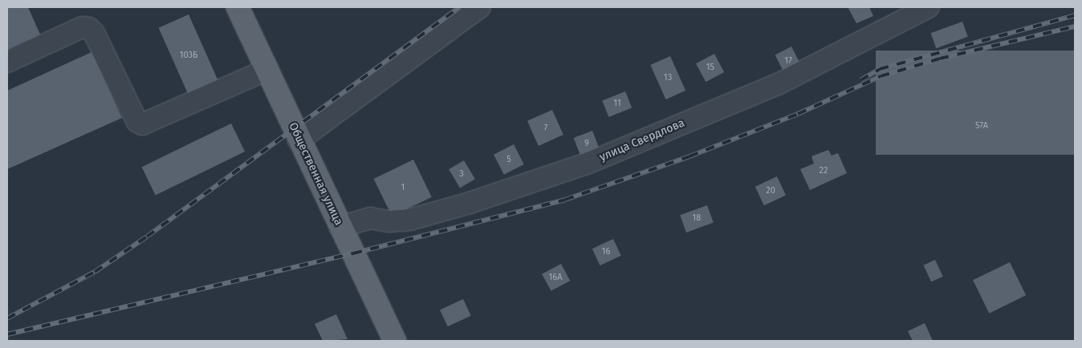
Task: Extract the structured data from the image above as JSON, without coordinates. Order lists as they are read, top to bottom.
{
  "streets": {
    "main road": ["Общественная улица"],
    "street": ["улица Свердлова"]
  },
  "crossings": [
    ["улица Свердлова", "Общественная улица"]
  ],
  "house_numbers": [
    "103Б",
    "17",
    "15",
    "13",
    "11",
    "57А",
    "7",
    "9",
    "5",
    "22",
    "3",
    "1",
    "20",
    "18",
    "16",
    "16А"
  ]
}
